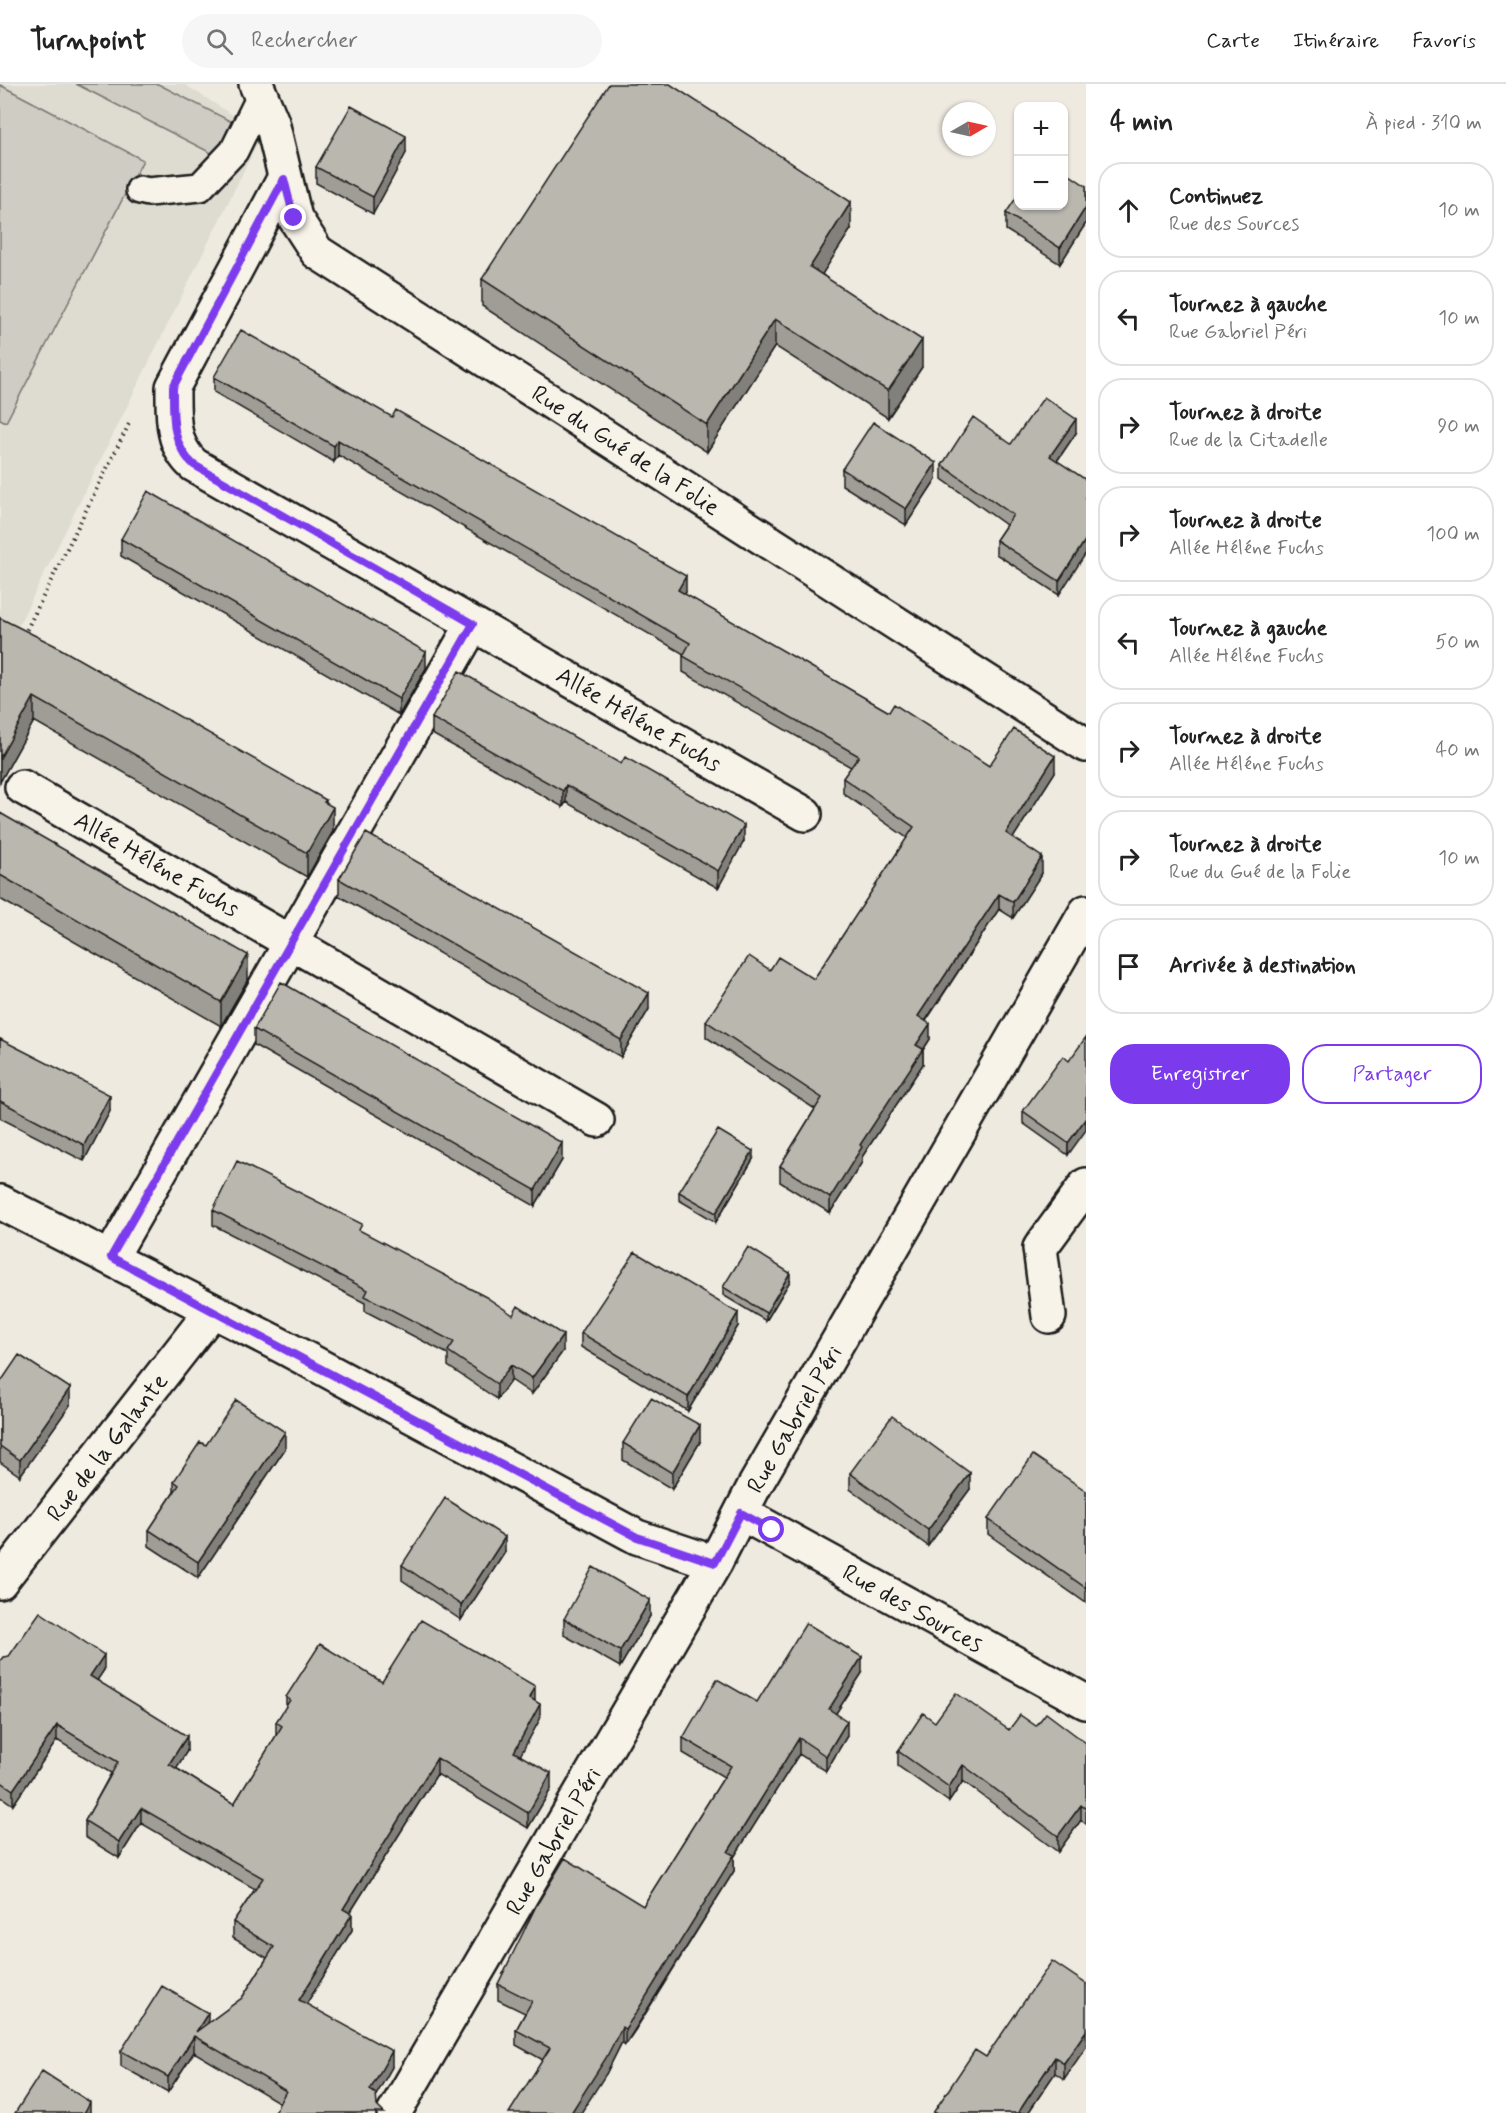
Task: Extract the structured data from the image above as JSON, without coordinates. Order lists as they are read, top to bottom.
{
  "streets": {
    "street": [
      "Rue du Gué de la Folie",
      "Allée Héléne Fuchs",
      "Rue Gabriel Péri",
      "Rue de la Galante",
      "Rue des Sources"
    ]
  },
  "crossings": [
    ["Rue du Gué de la Folie", "Allée Héléne Fuchs"],
    ["Rue Gabriel Péri", "Rue des Sources"]
  ],
  "north": "right",
  "page": {
    "header": "Turnpoint",
    "search": "Rechercher",
    "nav": ["Carte", "Itinéraire", "Favoris"],
    "heading": ["4 min", "À pied · 310 m"],
    "map_buttons": ["+", "−"],
    "list": [
      ["Continuez", "Rue des Sources", "10 m"],
      ["Tournez à gauche", "Rue Gabriel Péri", "10 m"],
      ["Tournez à droite", "Rue de la Citadelle", "90 m"],
      ["Tournez à droite", "Allée Héléne Fuchs", "100 m"],
      ["Tournez à gauche", "Allée Héléne Fuchs", "50 m"],
      ["Tournez à droite", "Allée Héléne Fuchs", "40 m"],
      ["Tournez à droite", "Rue du Gué de la Folie", "10 m"],
      "Arrivée à destination"
    ],
    "buttons": ["Enregistrer", "Partager"]
  }
}
